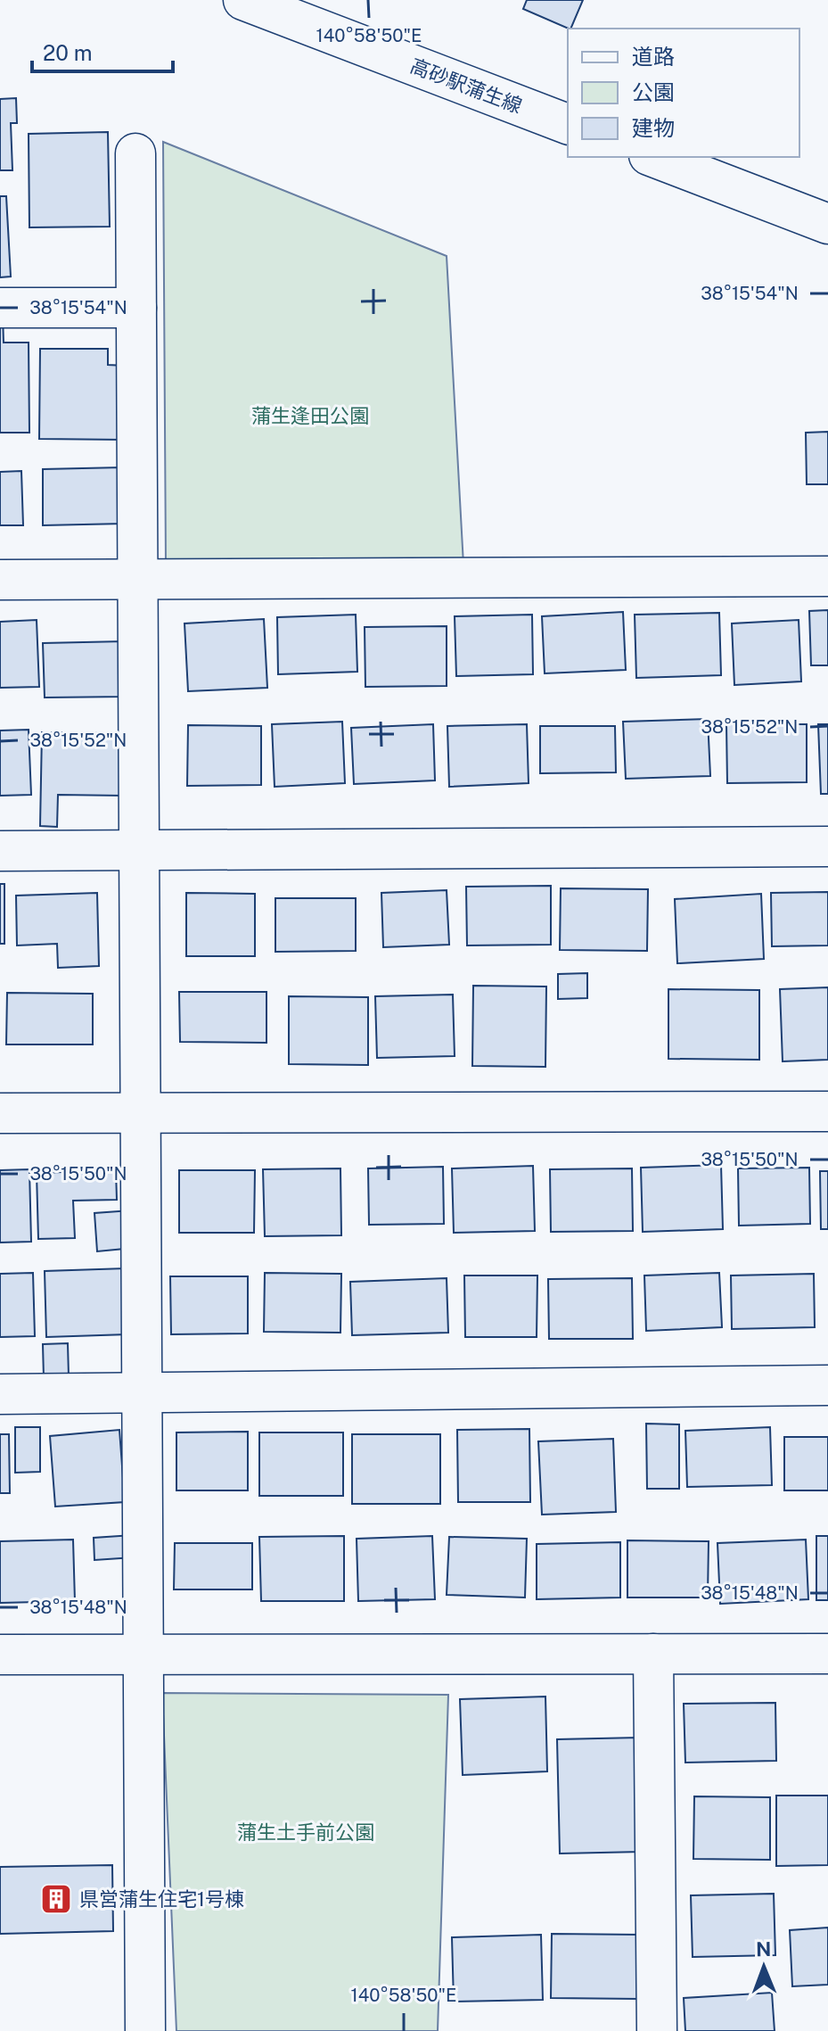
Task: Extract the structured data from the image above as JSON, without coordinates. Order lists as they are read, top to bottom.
{
  "streets": {
    "street": ["高砂駅蒲生線"]
  },
  "parks": ["蒲生逢田公園", "蒲生土手前公園"],
  "places": {
    "building": ["県営蒲生住宅1号棟"]
  },
  "legend": ["道路", "公園", "建物"],
  "scale_bar": "20 m",
  "north": "top",
  "coordinates": [
    "140°58'50\"E",
    "38°15'54\"N",
    "38°15'52\"N",
    "38°15'50\"N",
    "38°15'48\"N"
  ]
}
